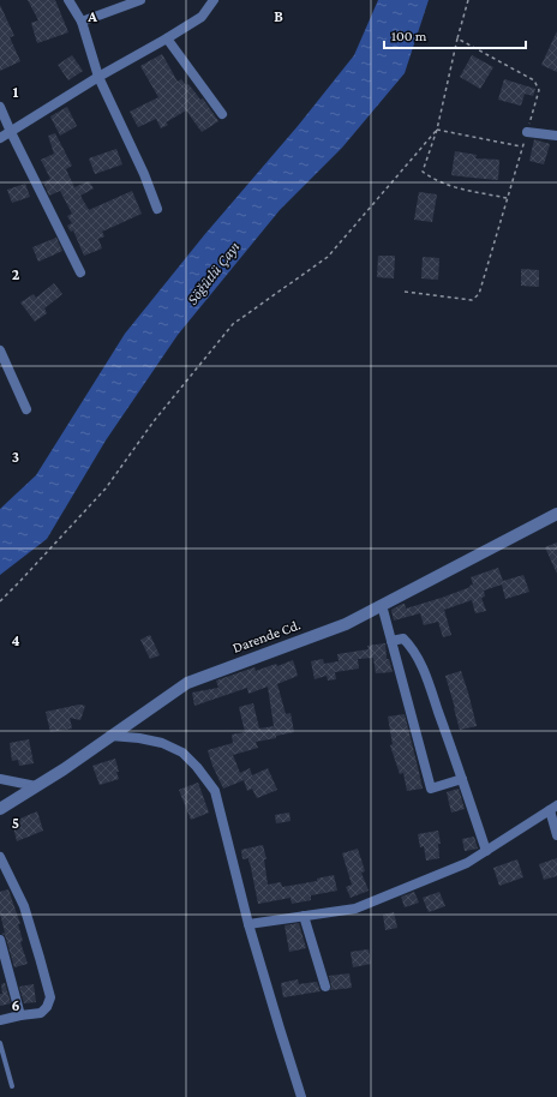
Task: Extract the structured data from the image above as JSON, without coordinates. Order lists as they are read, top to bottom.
{
  "streets": {
    "street": ["Darende Cd."]
  },
  "water": ["Söğütlü Çayı"],
  "scale_bar": "100 m",
  "grid": {
    "columns": ["A", "B"],
    "rows": [
      "1",
      "2",
      "3",
      "4",
      "5",
      "6"
    ]
  }
}
